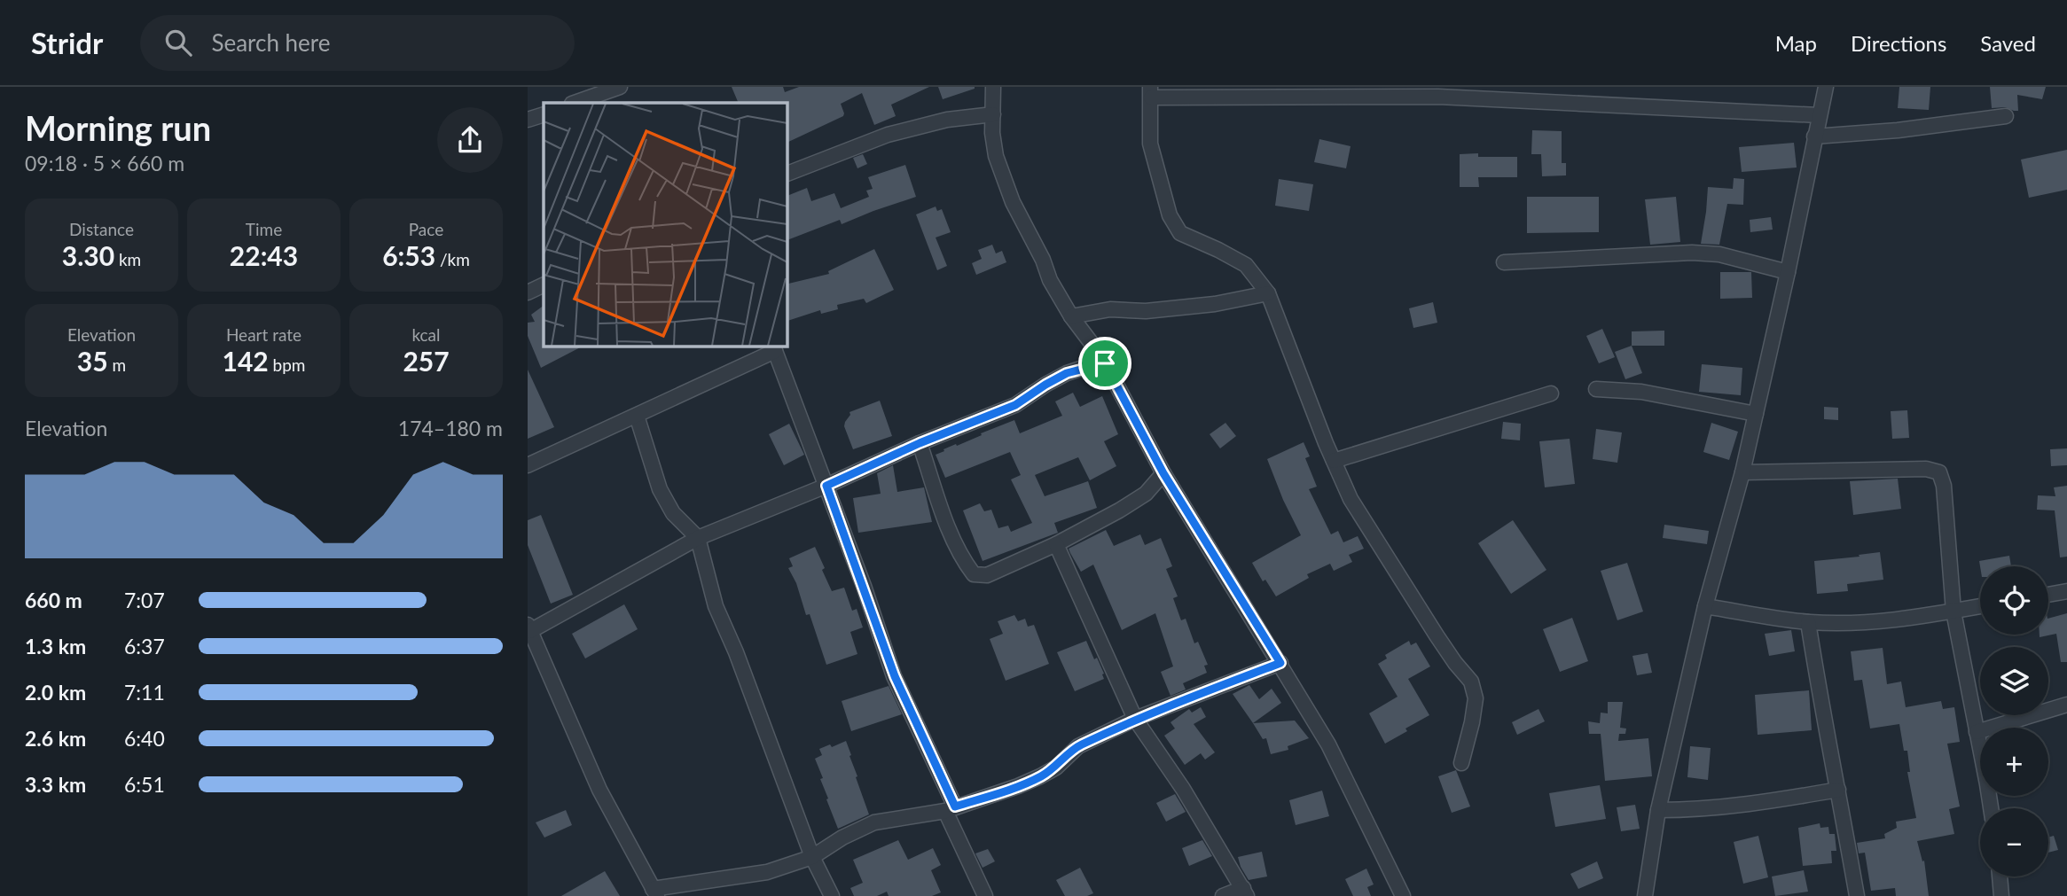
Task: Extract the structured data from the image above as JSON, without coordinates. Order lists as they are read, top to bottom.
{
  "page": {
    "header": "Stridr",
    "search": "Search here",
    "nav": ["Map", "Directions", "Saved"],
    "heading": ["Morning run", "09:18 · 5 × 660 m"],
    "stats": [
      ["Distance", "3.30 km"],
      ["Time", "22:43"],
      ["Pace", "6:53 /km"],
      ["Elevation", "35 m"],
      ["Heart rate", "142 bpm"],
      ["kcal", "257"]
    ],
    "chart": ["Elevation", "174–180 m"],
    "map_buttons": ["+", "−"],
    "list": [
      {
        "name": "660 m",
        "note": "7:07"
      },
      {
        "name": "1.3 km",
        "note": "6:37"
      },
      {
        "name": "2.0 km",
        "note": "7:11"
      },
      {
        "name": "2.6 km",
        "note": "6:40"
      },
      {
        "name": "3.3 km",
        "note": "6:51"
      }
    ]
  }
}
